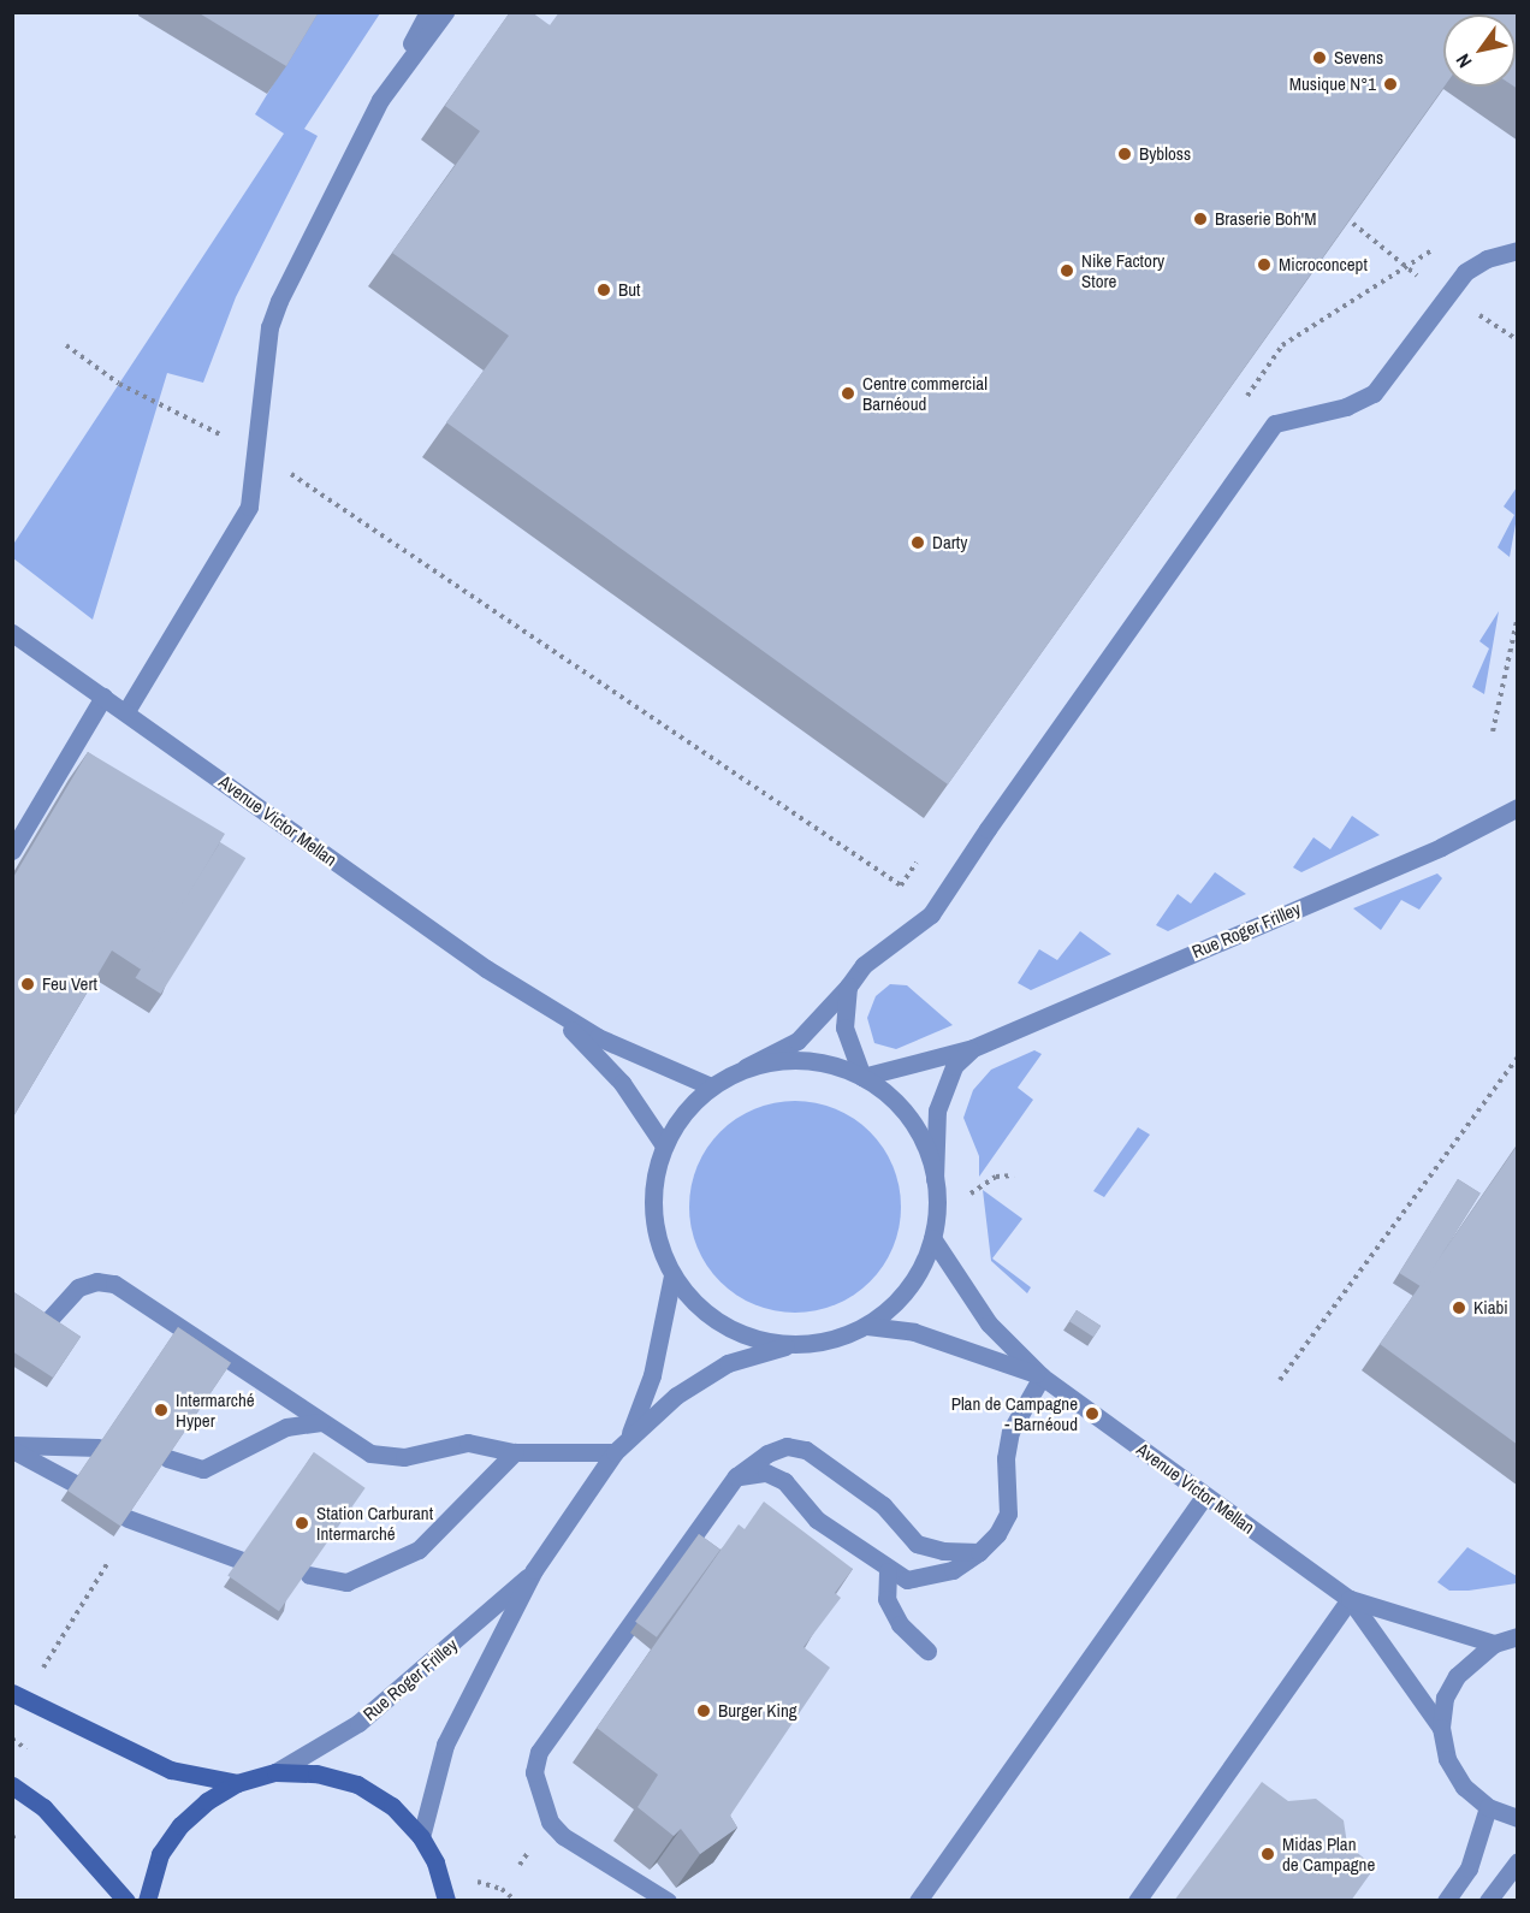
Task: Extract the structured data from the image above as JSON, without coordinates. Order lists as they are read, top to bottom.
{
  "streets": {
    "street": ["Avenue Victor Mellan", "Rue Roger Frilley"]
  },
  "crossings": [
    ["Avenue Victor Mellan", "Rue Roger Frilley"]
  ],
  "places": [
    "Sevens",
    "Musique N°1",
    "Bybloss",
    "Braserie Boh'M",
    "Microconcept",
    "Nike Factory Store",
    "But",
    "Centre commercial Barnéoud",
    "Darty",
    "Feu Vert",
    "Kiabi",
    "Intermarché Hyper",
    "Plan de Campagne - Barnéoud",
    "Station Carburant Intermarché",
    "Burger King",
    "Midas Plan de Campagne"
  ],
  "north": "bottom left"
}
